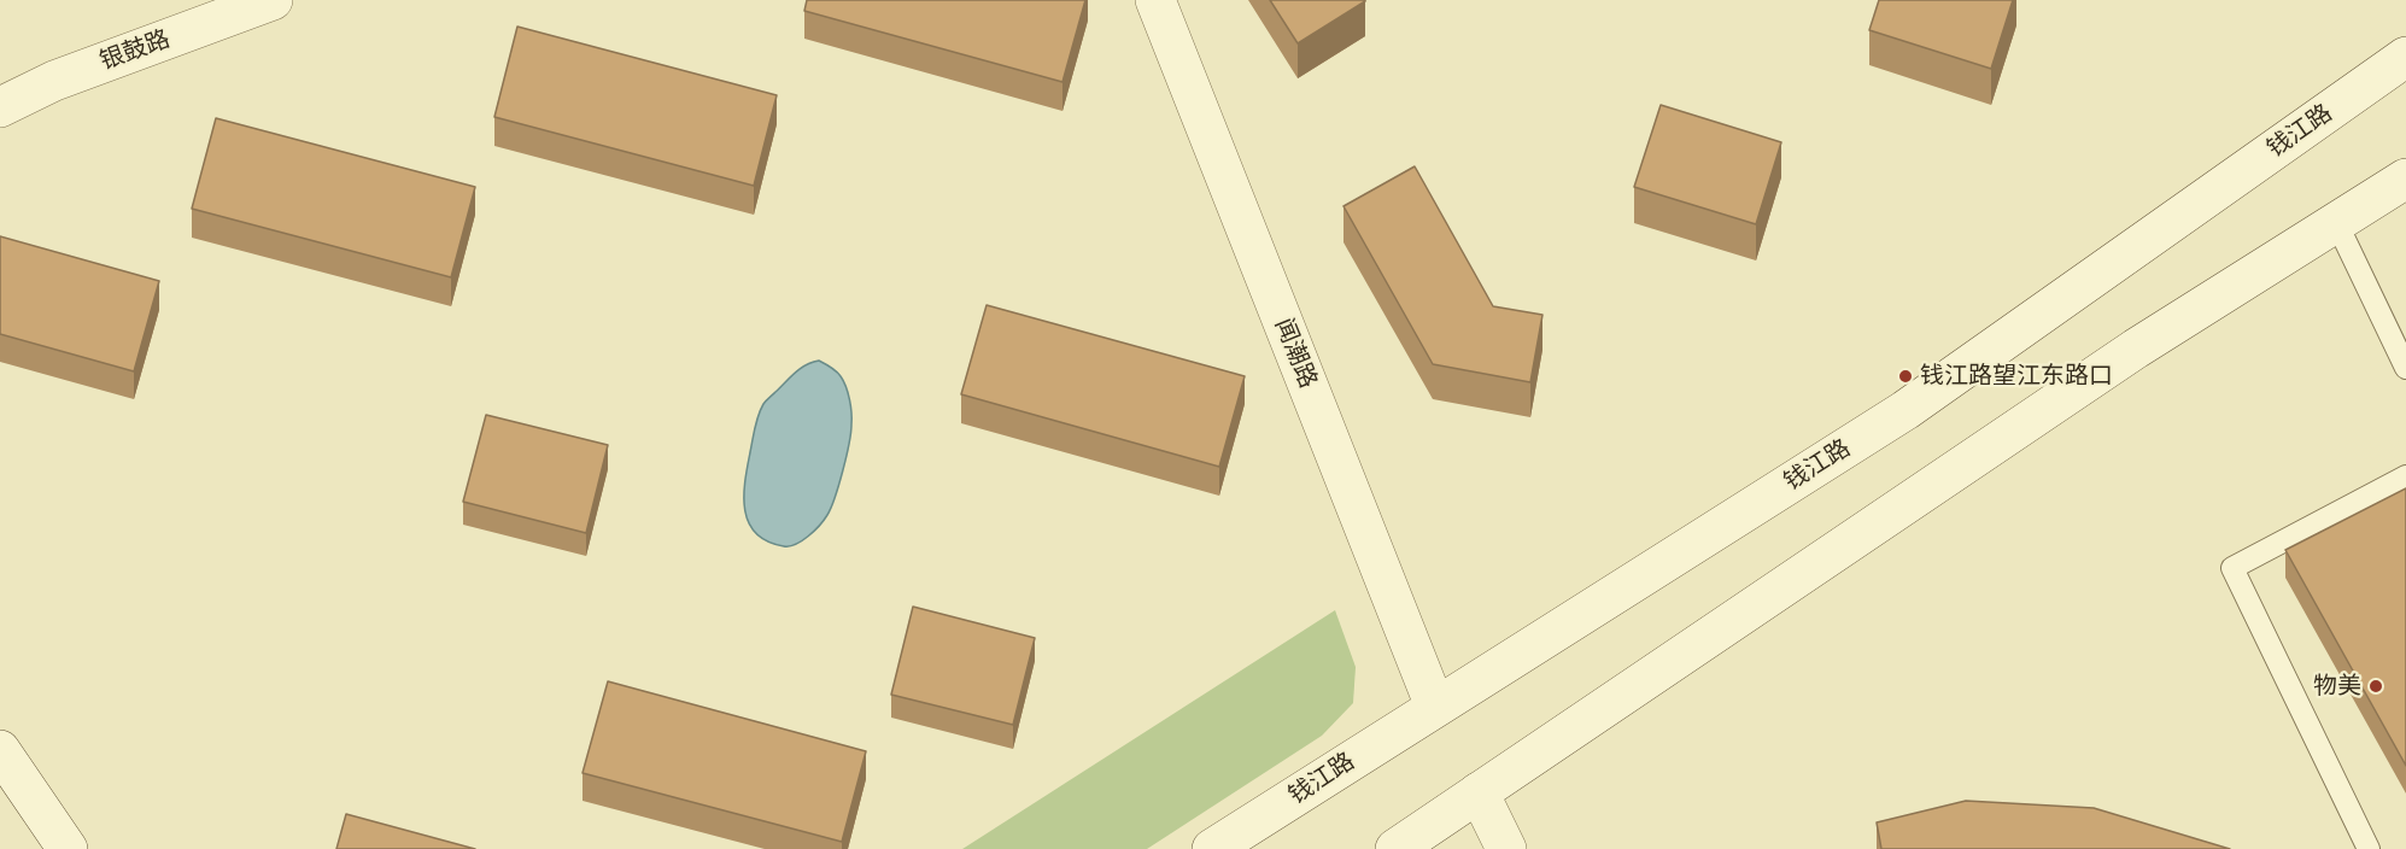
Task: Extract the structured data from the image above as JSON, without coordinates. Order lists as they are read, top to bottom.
{
  "streets": {
    "main road": ["银鼓路", "钱江路", "闻潮路"]
  },
  "crossings": [
    ["钱江路", "闻潮路"]
  ],
  "places": ["钱江路望江东路口", "物美"]
}
